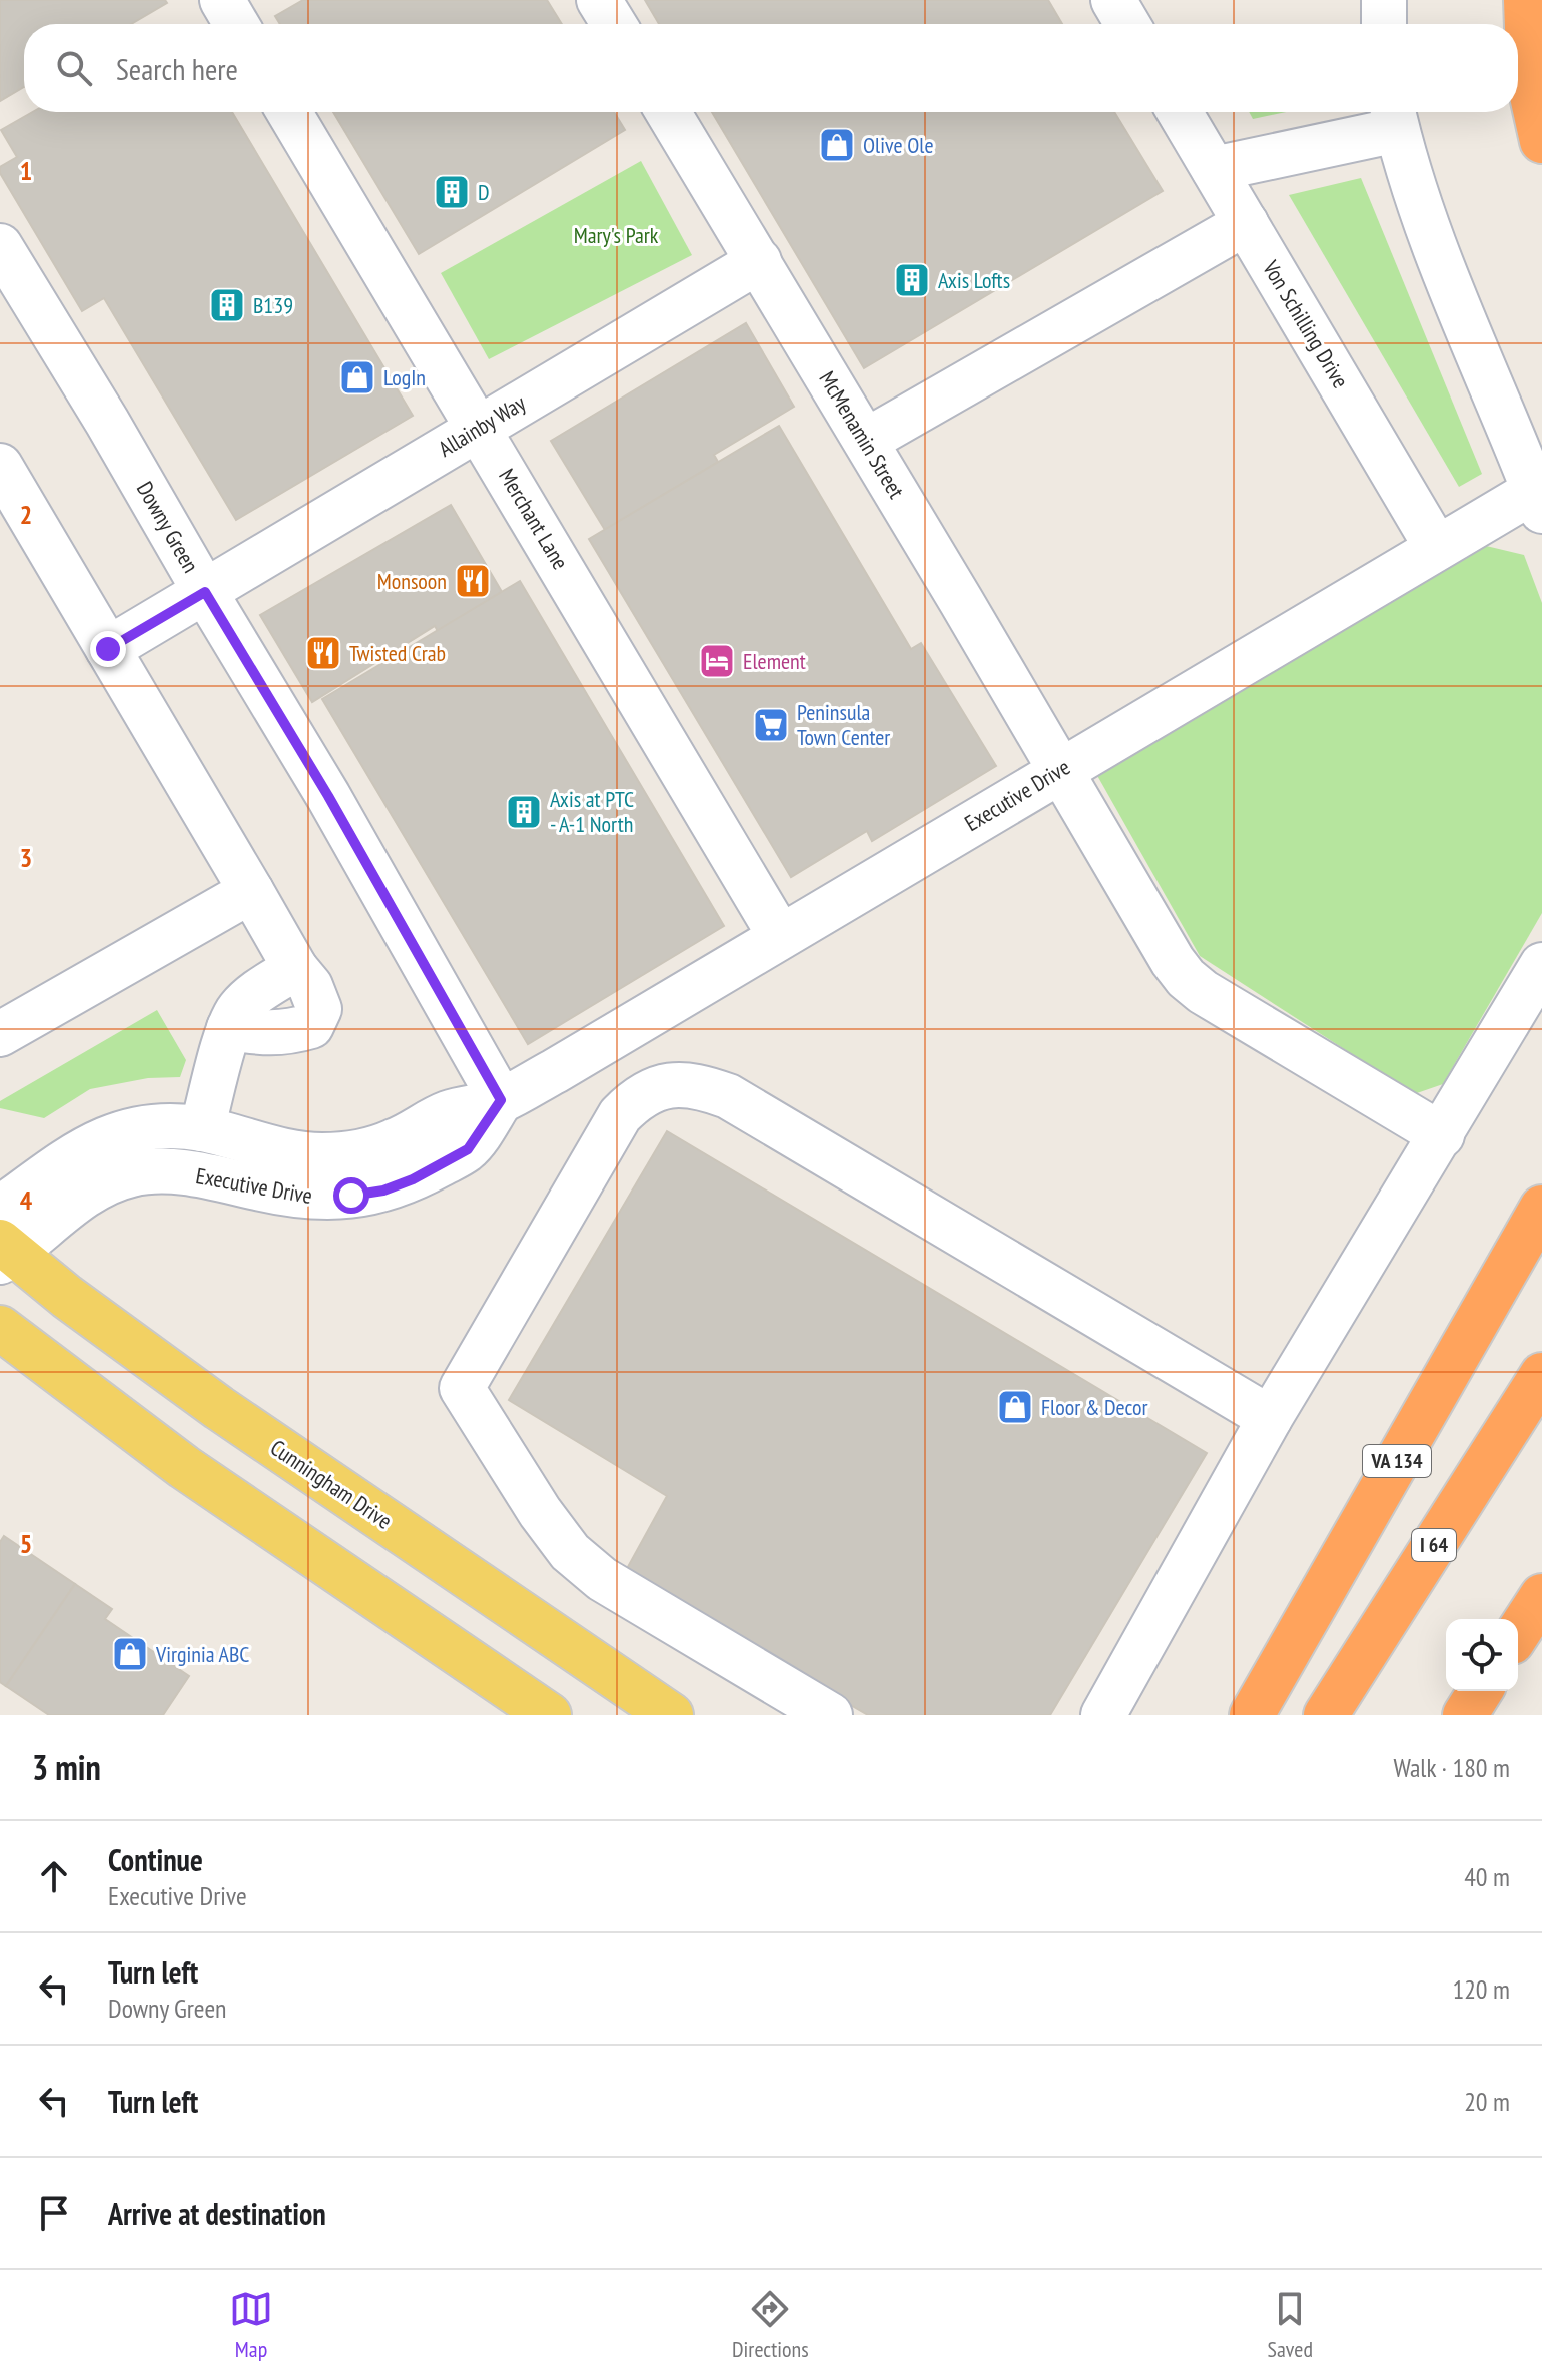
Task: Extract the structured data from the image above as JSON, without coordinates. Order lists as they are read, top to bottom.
{
  "streets": {
    "highway": ["VA 134", "I 64"],
    "main road": ["Cunningham Drive"],
    "street": [
      "Von Schilling Drive",
      "Allainby Way",
      "McMenamin Street",
      "Merchant Lane",
      "Downy Green",
      "Executive Drive"
    ]
  },
  "crossings": [
    ["Von Schilling Drive", "Executive Drive"],
    ["Allainby Way", "McMenamin Street"],
    ["Allainby Way", "Merchant Lane"],
    ["Allainby Way", "Downy Green"],
    ["McMenamin Street", "Executive Drive"],
    ["Merchant Lane", "Executive Drive"],
    ["Downy Green", "Executive Drive"],
    ["Executive Drive", "Cunningham Drive"]
  ],
  "parks": ["Mary's Park"],
  "places": {
    "shop": [
      "Olive Ole",
      "LogIn",
      "Floor & Decor",
      "Virginia ABC"
    ],
    "building": [
      "D",
      "Axis Lofts",
      "B139",
      "Axis at PTC - A-1 North"
    ],
    "restaurant": ["Monsoon", "Twisted Crab"],
    "hotel": ["Element"],
    "supermarket": ["Peninsula Town Center"]
  },
  "page": {
    "search": "Search here",
    "heading": ["3 min", "Walk · 180 m"],
    "list": [
      ["Continue", "Executive Drive", "40 m"],
      ["Turn left", "Downy Green", "120 m"],
      ["Turn left", "20 m"],
      "Arrive at destination"
    ],
    "nav": ["Map", "Directions", "Saved"]
  },
  "grid": {
    "rows": [
      "1",
      "2",
      "3",
      "4",
      "5"
    ]
  }
}
